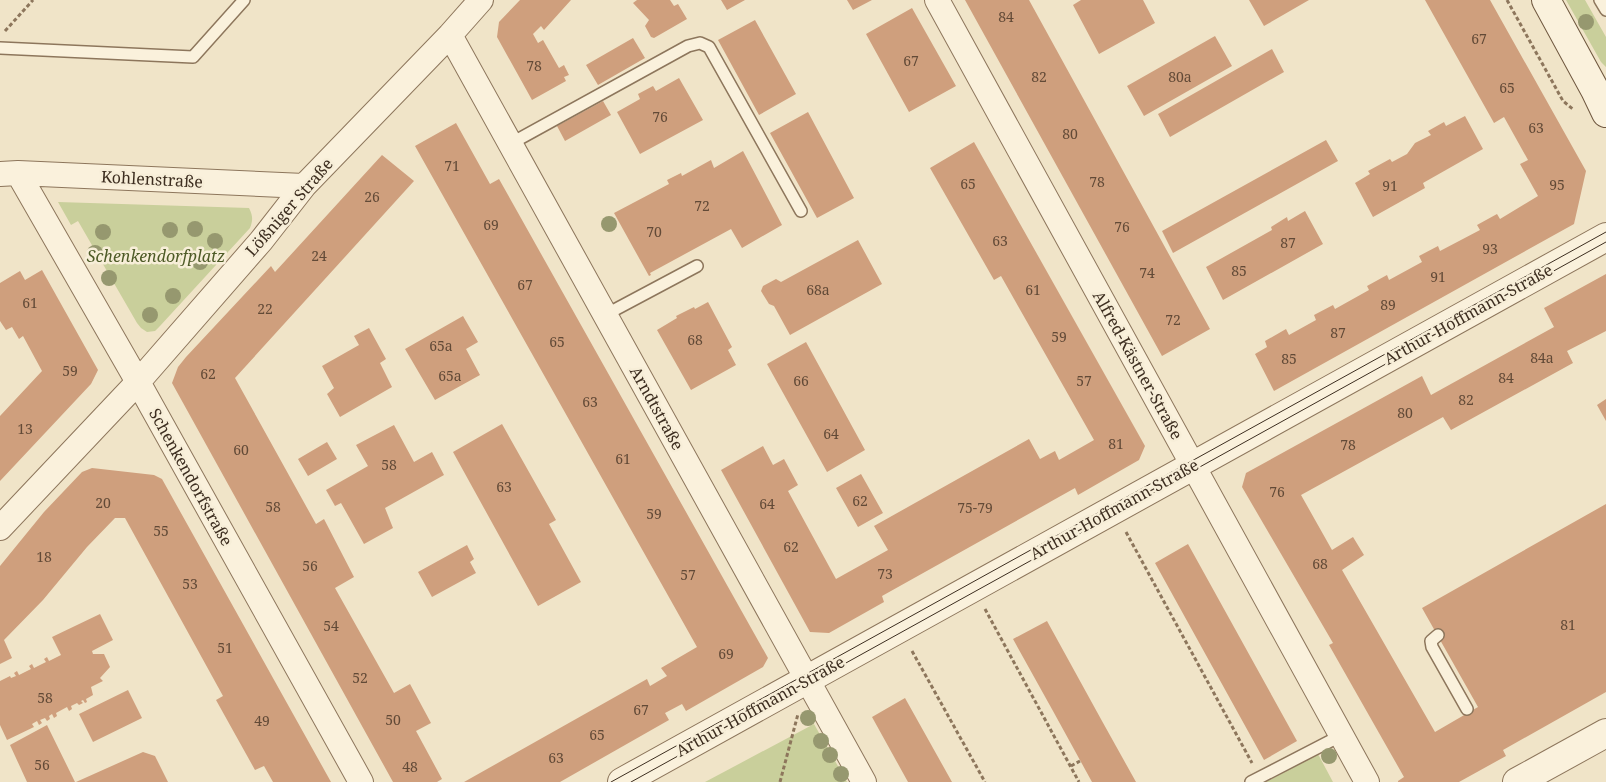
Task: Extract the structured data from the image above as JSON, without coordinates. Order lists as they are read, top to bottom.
{
  "streets": {
    "street": [
      "Kohlenstraße",
      "Lößniger Straße",
      "Arthur-Hoffmann-Straße",
      "Alfred-Kästner-Straße",
      "Arndtstraße",
      "Schenkendorfstraße"
    ]
  },
  "crossings": [
    ["Kohlenstraße", "Lößniger Straße"],
    ["Kohlenstraße", "Schenkendorfstraße"],
    ["Lößniger Straße", "Arndtstraße"],
    ["Lößniger Straße", "Schenkendorfstraße"],
    ["Arthur-Hoffmann-Straße", "Alfred-Kästner-Straße"],
    ["Arthur-Hoffmann-Straße", "Arndtstraße"]
  ],
  "parks": ["Schenkendorfplatz"],
  "house_numbers": [
    "84",
    "67",
    "67",
    "78",
    "82",
    "80a",
    "65",
    "76",
    "63",
    "80",
    "71",
    "78",
    "65",
    "95",
    "91",
    "26",
    "72",
    "69",
    "76",
    "70",
    "63",
    "87",
    "93",
    "24",
    "85",
    "74",
    "91",
    "67",
    "68a",
    "61",
    "61",
    "89",
    "22",
    "72",
    "87",
    "59",
    "68",
    "65",
    "65a",
    "84a",
    "85",
    "59",
    "62",
    "65a",
    "84",
    "66",
    "57",
    "82",
    "63",
    "80",
    "13",
    "64",
    "81",
    "78",
    "60",
    "61",
    "58",
    "63",
    "76",
    "62",
    "20",
    "64",
    "58",
    "75-79",
    "59",
    "55",
    "62",
    "18",
    "68",
    "56",
    "73",
    "57",
    "53",
    "81",
    "54",
    "51",
    "69",
    "52",
    "58",
    "67",
    "50",
    "49",
    "65",
    "63",
    "56",
    "48"
  ]
}
